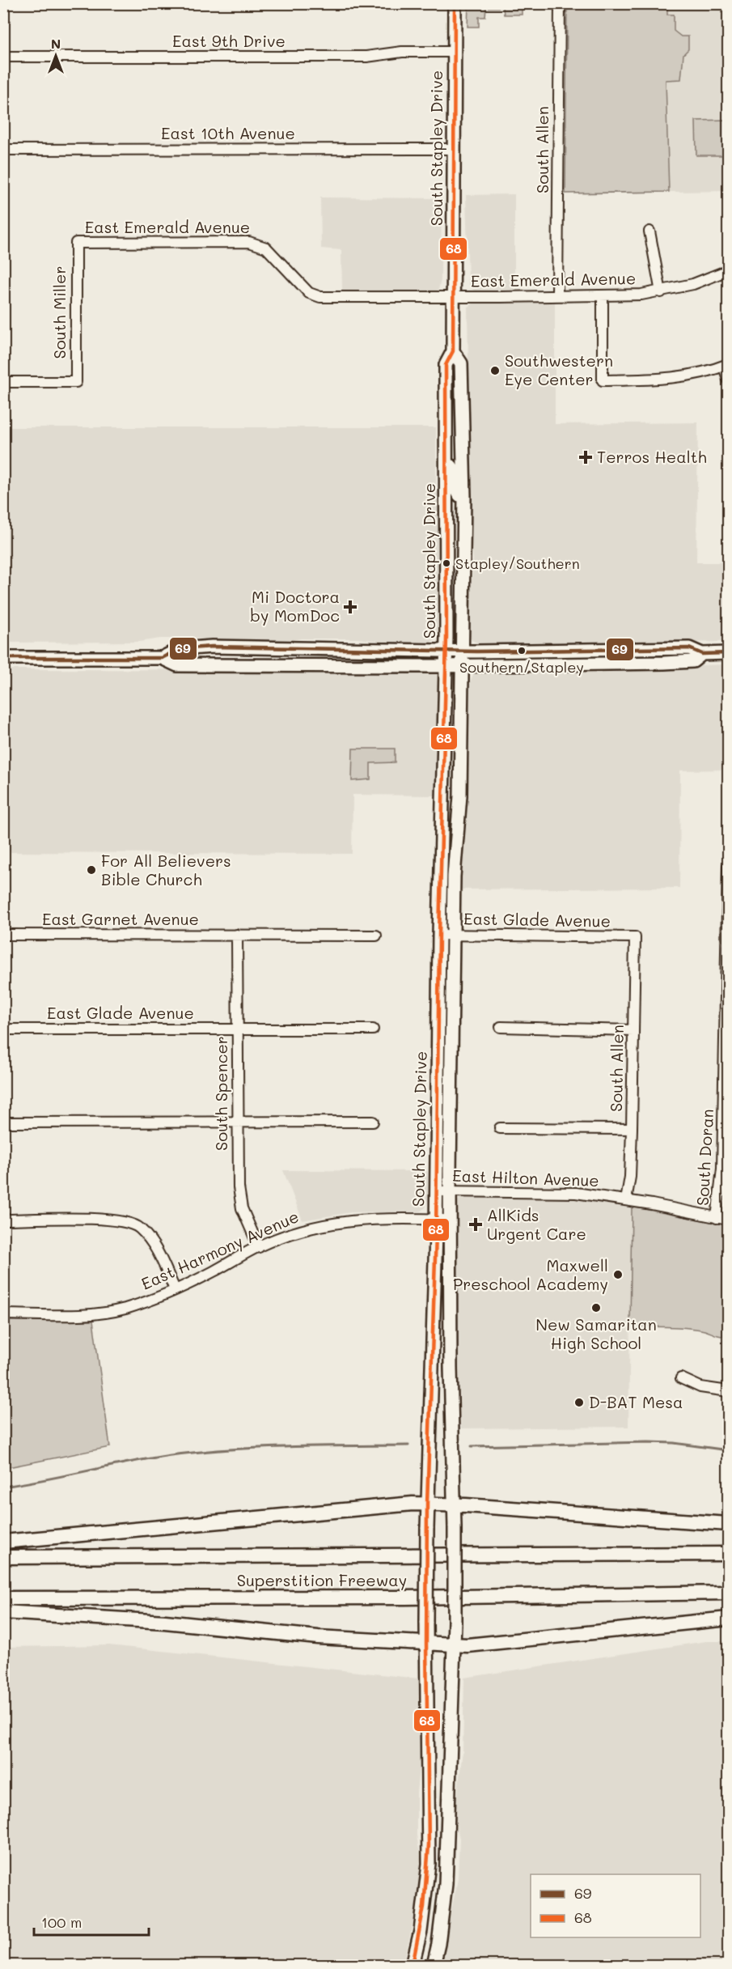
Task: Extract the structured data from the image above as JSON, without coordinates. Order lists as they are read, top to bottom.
{
  "streets": {
    "highway": ["Superstition Freeway"],
    "main road": ["South Stapley Drive"],
    "street": [
      "East 9th Drive",
      "East 10th Avenue",
      "South Allen",
      "East Emerald Avenue",
      "South Miller",
      "East Garnet Avenue",
      "East Glade Avenue",
      "South Spencer",
      "South Doran",
      "East Hilton Avenue",
      "East Harmony Avenue"
    ]
  },
  "crossings": [
    ["East 9th Drive", "South Stapley Drive"],
    ["East 10th Avenue", "South Stapley Drive"],
    ["South Stapley Drive", "East Emerald Avenue"],
    ["South Stapley Drive", "East Glade Avenue"],
    ["South Stapley Drive", "East Hilton Avenue"],
    ["South Stapley Drive", "East Harmony Avenue"],
    ["South Allen", "East Emerald Avenue"],
    ["South Allen", "East Glade Avenue"],
    ["South Allen", "East Hilton Avenue"],
    ["East Emerald Avenue", "South Miller"],
    ["East Garnet Avenue", "South Spencer"],
    ["East Glade Avenue", "South Spencer"],
    ["South Spencer", "East Harmony Avenue"],
    ["South Doran", "East Hilton Avenue"]
  ],
  "places": {
    "other": [
      "Southwestern Eye Center",
      "Stapley/Southern",
      "Southern/Stapley",
      "For All Believers Bible Church",
      "Maxwell Preschool Academy",
      "New Samaritan High School",
      "D-BAT Mesa"
    ],
    "health": ["Terros Health", "Mi Doctora by MomDoc", "AllKids Urgent Care"]
  },
  "lines": ["transit line 68", "transit line 69"],
  "legend": ["69", "68"],
  "scale_bar": "100 m",
  "north": "top"
}
